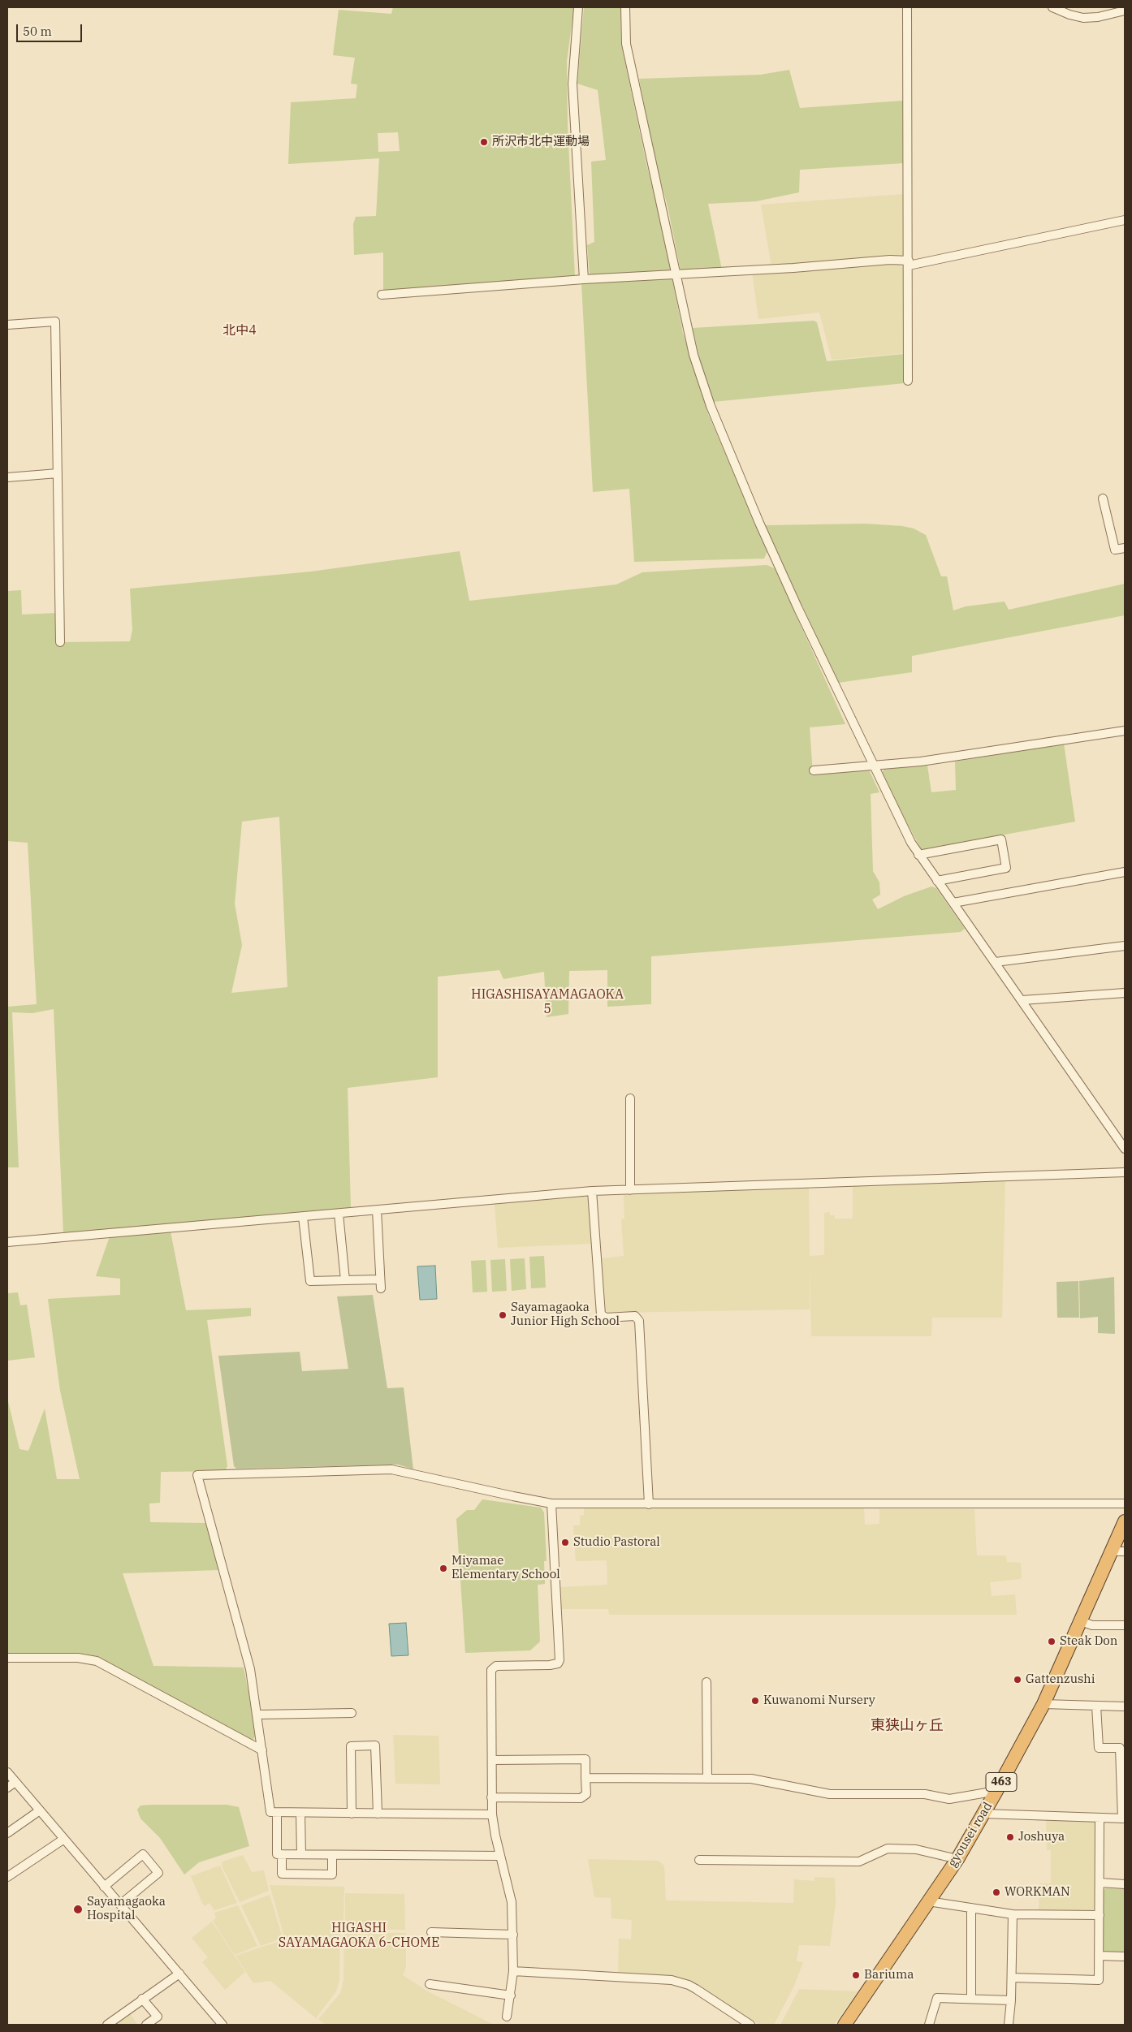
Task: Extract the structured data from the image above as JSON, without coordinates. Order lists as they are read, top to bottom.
{
  "streets": {
    "highway": ["463", "gyousei road"]
  },
  "districts": [
    "北中4",
    "HIGASHISAYAMAGAOKA 5",
    "東狭山ヶ丘",
    "HIGASHI SAYAMAGAOKA 6-CHOME"
  ],
  "places": [
    "所沢市北中運動場",
    "Sayamagaoka Junior High School",
    "Studio Pastoral",
    "Miyamae Elementary School",
    "Steak Don",
    "Gattenzushi",
    "Kuwanomi Nursery",
    "Joshuya",
    "WORKMAN",
    "Sayamagaoka Hospital",
    "Bariuma"
  ],
  "scale_bar": "50 m"
}
